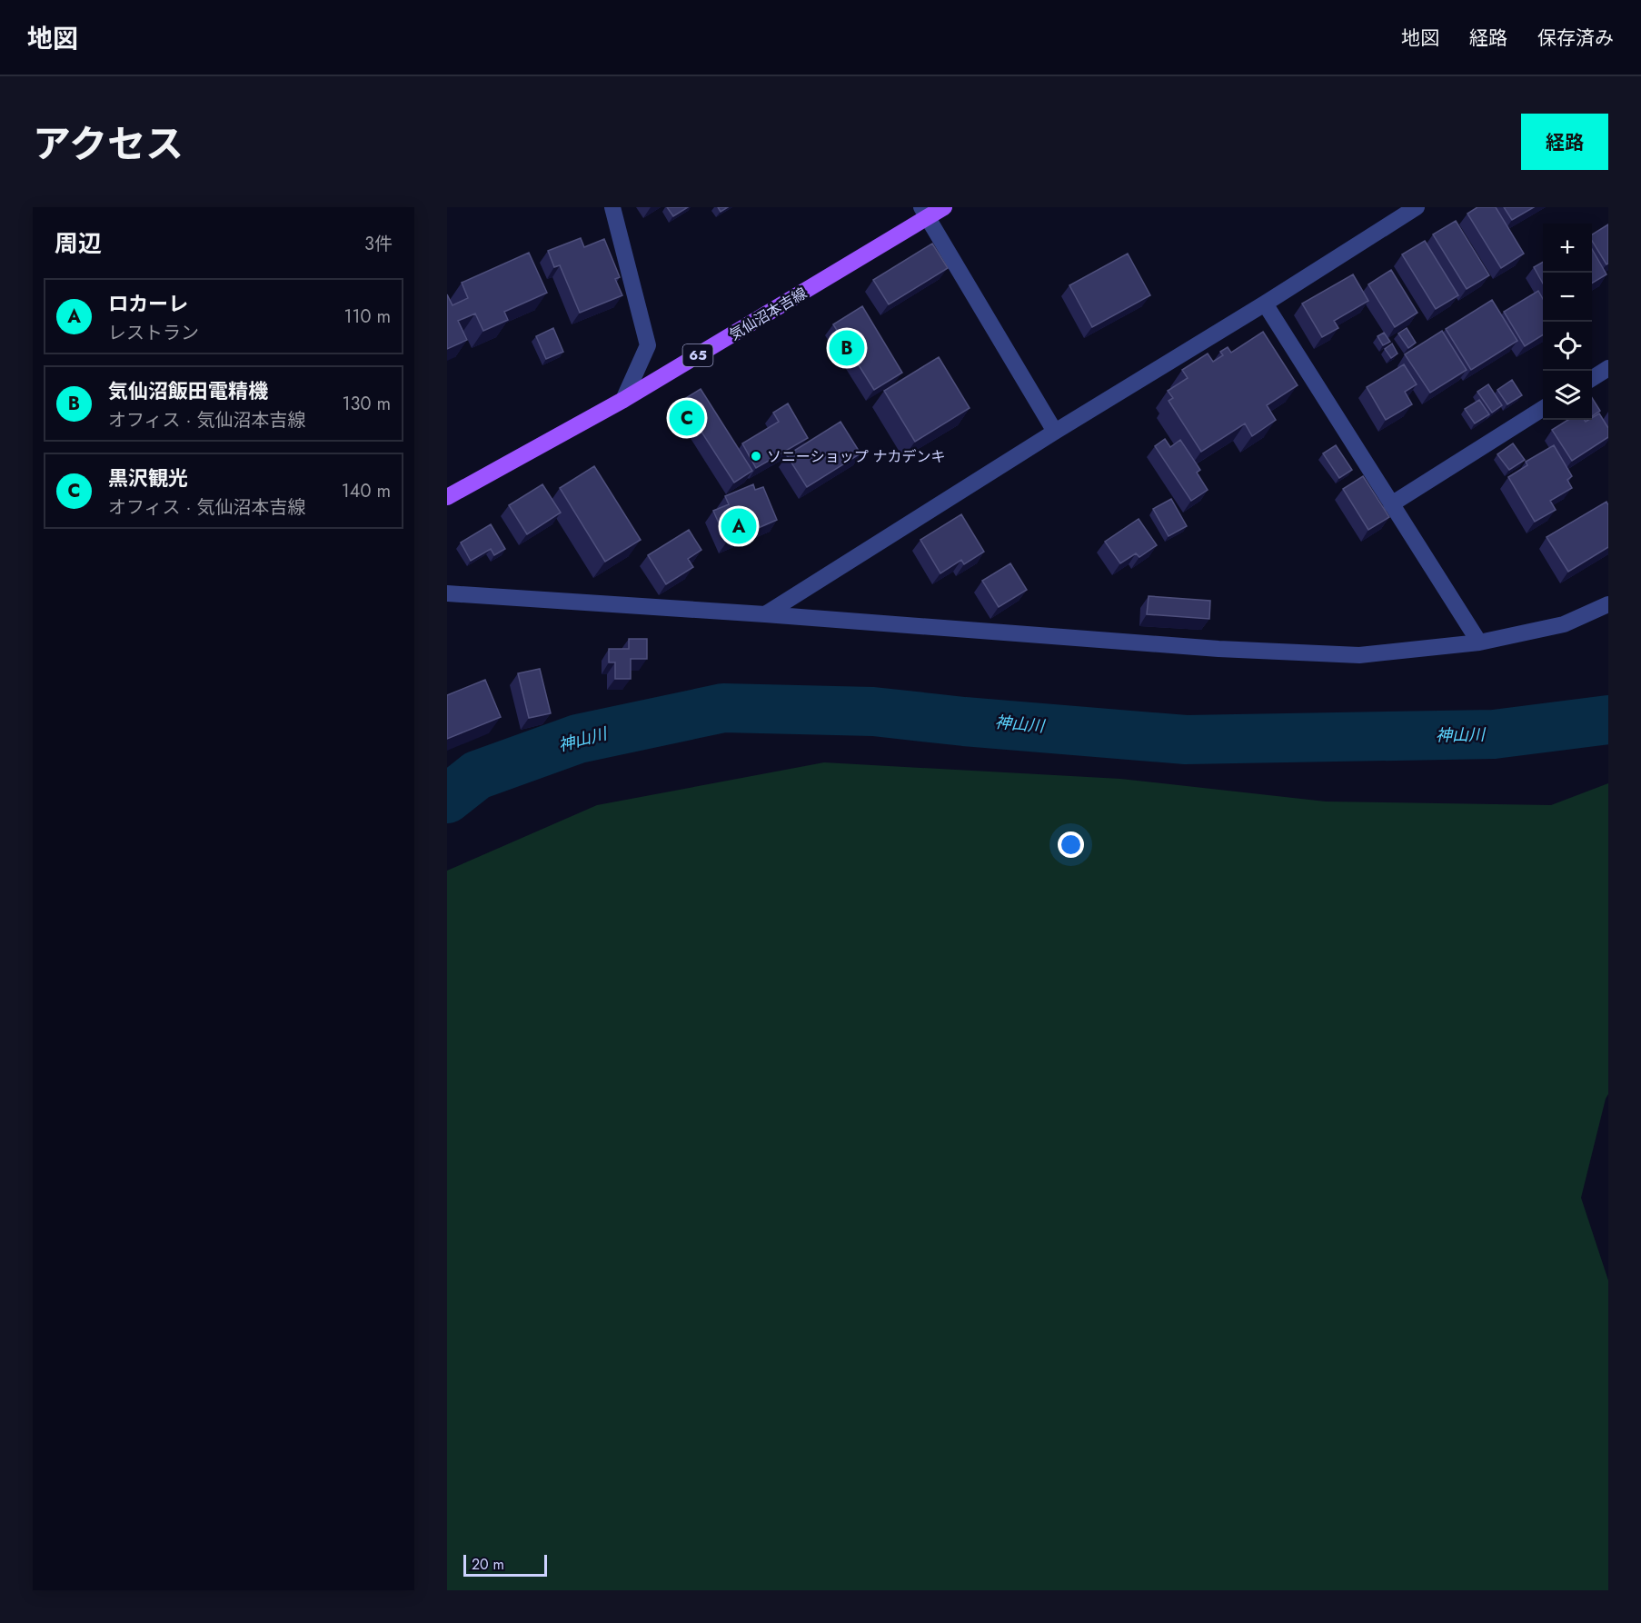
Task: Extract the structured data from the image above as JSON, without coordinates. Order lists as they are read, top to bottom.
{
  "streets": {
    "main road": ["気仙沼本吉線", "65"]
  },
  "water": ["神山川"],
  "places": ["ソニーショップ ナカデンキ"],
  "scale_bar": "20 m",
  "page": {
    "header": "地図",
    "nav": ["地図", "経路", "保存済み"],
    "title": "アクセス",
    "buttons": "経路",
    "heading": ["周辺", "3件"],
    "map_buttons": ["+", "−"],
    "list": [
      {
        "mark": "A",
        "name": "ロカーレ",
        "note": "レストラン",
        "value": "110 m"
      },
      {
        "mark": "B",
        "name": "気仙沼飯田電精機",
        "note": "オフィス · 気仙沼本吉線",
        "value": "130 m"
      },
      {
        "mark": "C",
        "name": "黒沢観光",
        "note": "オフィス · 気仙沼本吉線",
        "value": "140 m"
      }
    ],
    "pins": ["B", "C", "A"],
    "scale": "20 m"
  }
}
